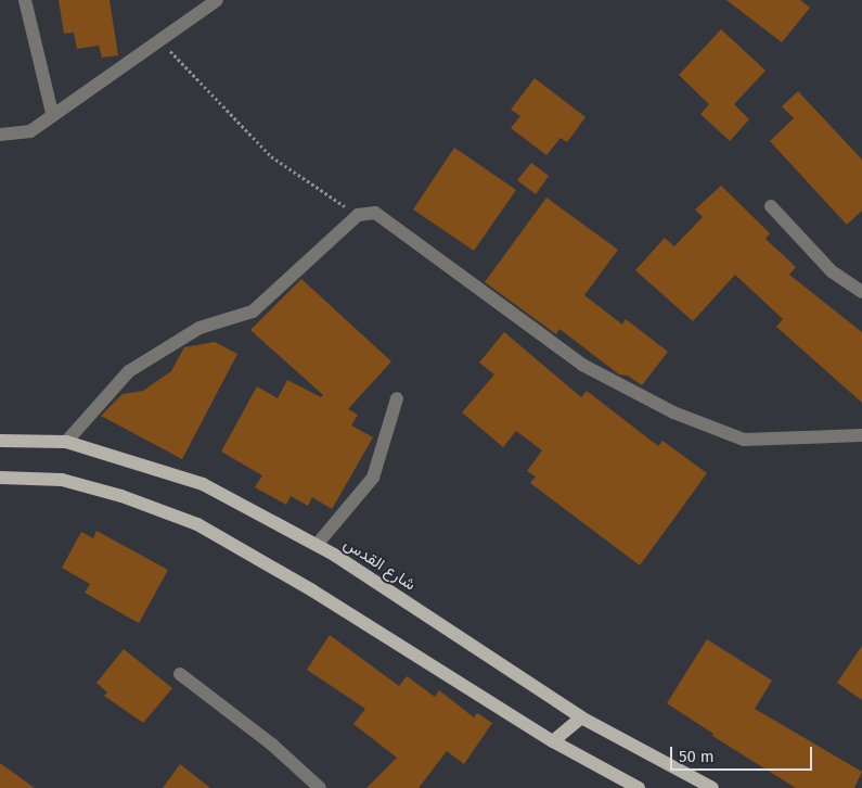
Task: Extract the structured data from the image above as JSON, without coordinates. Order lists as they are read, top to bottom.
{
  "streets": {
    "main road": ["شارع القدس"]
  },
  "scale_bar": "50 m"
}
